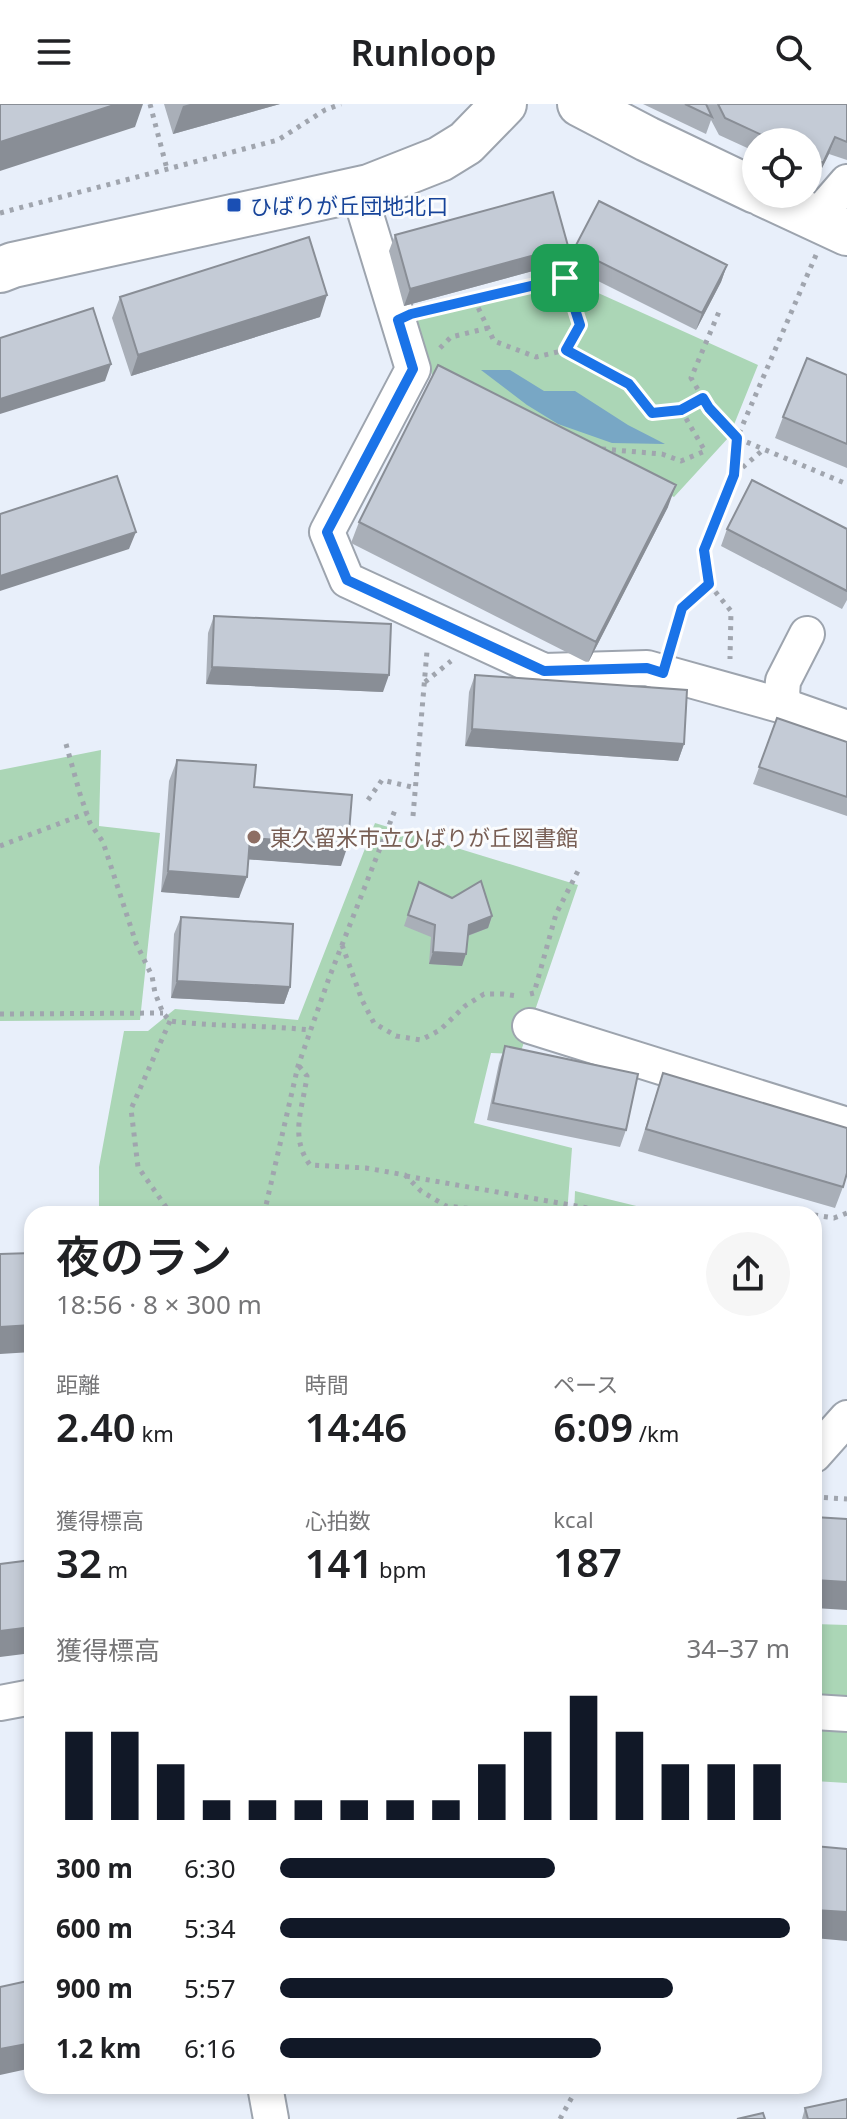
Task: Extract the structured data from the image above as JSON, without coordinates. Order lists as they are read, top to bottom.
{
  "places": {
    "transit": ["ひばりが丘団地北口"],
    "other": ["東久留米市立ひばりが丘図書館"]
  },
  "page": {
    "header": "Runloop",
    "heading": ["夜のラン", "18:56 · 8 × 300 m"],
    "stats": [
      ["距離", "2.40 km"],
      ["時間", "14:46"],
      ["ペース", "6:09 /km"],
      ["獲得標高", "32 m"],
      ["心拍数", "141 bpm"],
      ["kcal", "187"]
    ],
    "chart": ["獲得標高", "34–37 m"],
    "list": [
      {
        "name": "300 m",
        "note": "6:30"
      },
      {
        "name": "600 m",
        "note": "5:34"
      },
      {
        "name": "900 m",
        "note": "5:57"
      },
      {
        "name": "1.2 km",
        "note": "6:16"
      }
    ]
  }
}
